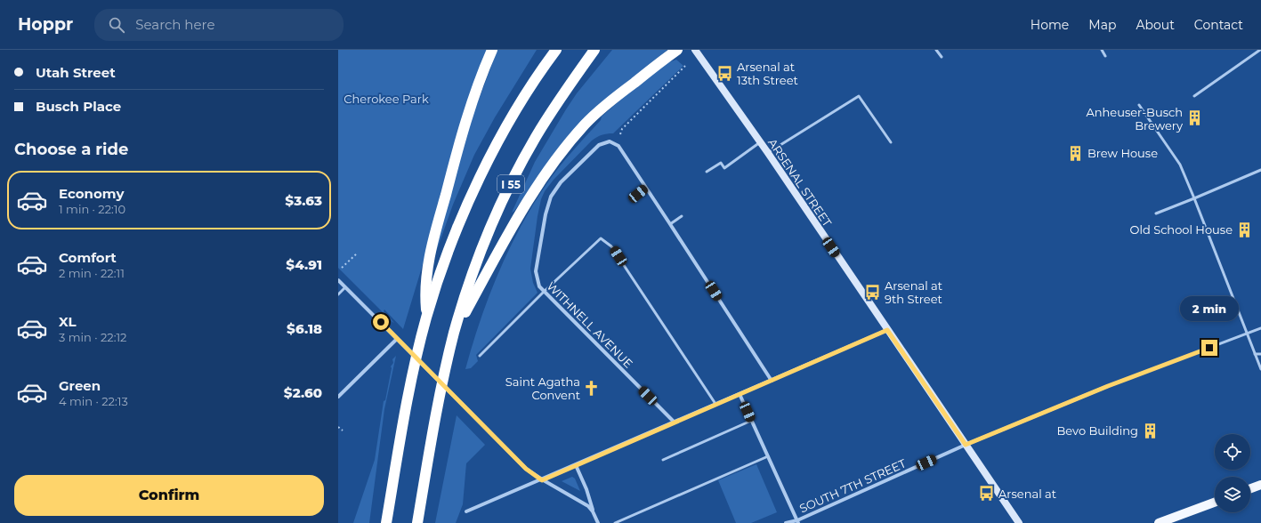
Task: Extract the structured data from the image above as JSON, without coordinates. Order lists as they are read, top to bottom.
{
  "streets": {
    "highway": ["I 55"],
    "main road": ["ARSENAL STREET"],
    "street": ["WITHNELL AVENUE", "SOUTH 7TH STREET"]
  },
  "crossings": [
    ["ARSENAL STREET", "SOUTH 7TH STREET"]
  ],
  "parks": ["Cherokee Park"],
  "places": {
    "bus stop": ["Arsenal at 13th Street", "Arsenal at 9th Street", "Arsenal at"],
    "building": [
      "Anheuser-Busch Brewery",
      "Brew House",
      "Old School House",
      "Bevo Building"
    ],
    "church": ["Saint Agatha Convent"]
  },
  "page": {
    "header": "Hoppr",
    "search": "Search here",
    "nav": [
      "Home",
      "Map",
      "About",
      "Contact"
    ],
    "banner": ["Utah Street", "Busch Place"],
    "heading": "Choose a ride",
    "list": [
      {
        "name": "Economy",
        "note": "1 min · 22:10",
        "value": "$3.63"
      },
      {
        "name": "Comfort",
        "note": "2 min · 22:11",
        "value": "$4.91"
      },
      {
        "name": "XL",
        "note": "3 min · 22:12",
        "value": "$6.18"
      },
      {
        "name": "Green",
        "note": "4 min · 22:13",
        "value": "$2.60"
      }
    ],
    "bubble": "2 min",
    "buttons": "Confirm"
  }
}
